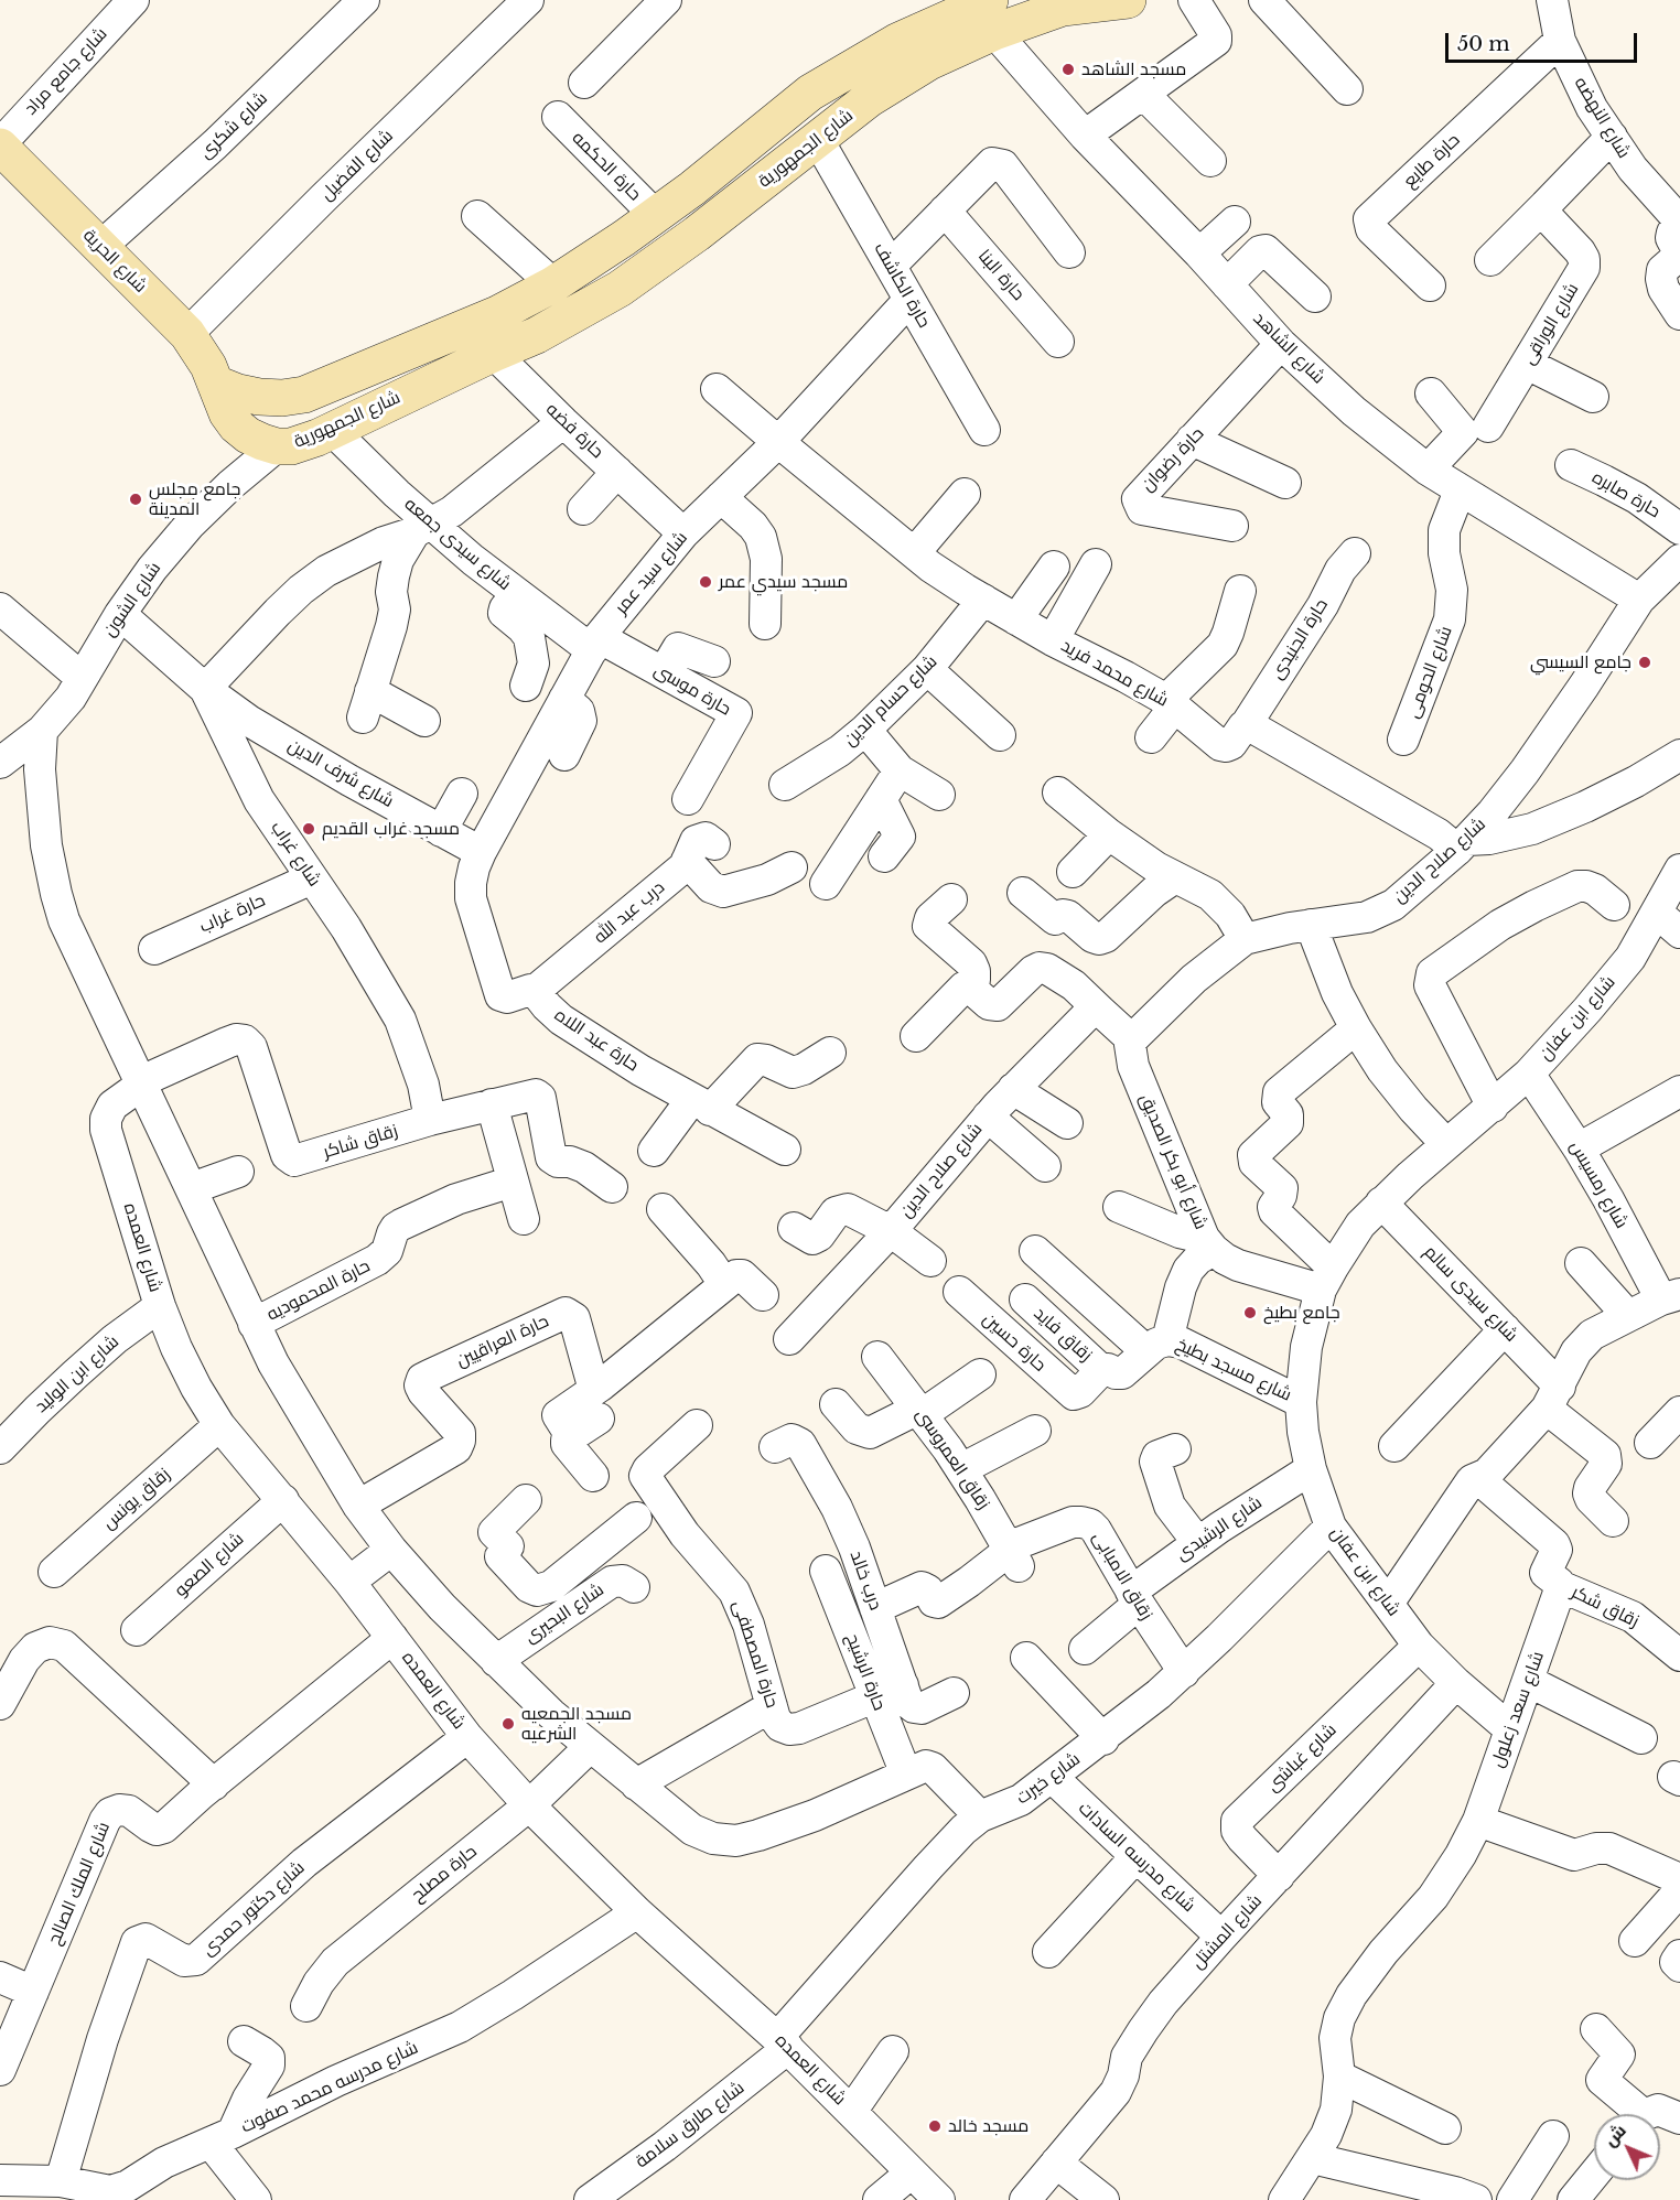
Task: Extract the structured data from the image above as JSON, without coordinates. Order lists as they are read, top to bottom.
{
  "streets": {
    "street": [
      "شارع جامع مراد",
      "شارع النهضه",
      "شارع شكرى",
      "شارع الجمهورية",
      "حارة طايع",
      "شارع الفضيل",
      "حارة الحكمه",
      "شارع الحرية",
      "حارة البنا",
      "حارة الكاشف",
      "شارع الوراقى",
      "شارع الشاهد",
      "حارة فضه",
      "حارة رضوان",
      "حارة صابره",
      "شارع سيدى جمعه",
      "شارع سيد عمر",
      "شارع الشون",
      "حارة الجنيدى",
      "شارع الحومى",
      "شارع محمد فريد",
      "حارة موسى",
      "شارع حسام الدين",
      "شارع شرف الدين",
      "شارع غراب",
      "شارع صلاح الدين",
      "درب عبد الله",
      "حارة غراب",
      "شارع ابن عفان",
      "حارة عبد اللاه",
      "زقاق شاكر",
      "شارع أبو بكر الصديق",
      "شارع رمسيس",
      "شارع العمده",
      "حارة المحموديه",
      "شارع سيدى سالم",
      "زقاق فايد",
      "حارة العراقيين",
      "حارة حسين",
      "شارع مسجد بطيخ",
      "شارع ابن الوليد",
      "زقاق العمروسى",
      "زقاق يونس",
      "شارع الرشيدى",
      "شارع الصعو",
      "زقاق الامبابى",
      "درب خالد",
      "زقاق شكر",
      "شارع البحيرى",
      "حارة المصطفى",
      "حارة الرشيح",
      "شارع سعد زعلول",
      "شارع غباشى",
      "شارع خيرت",
      "شارع مدرسه السادات",
      "حارة مصلح",
      "شارع الملك الصالح",
      "شارع دكتور حمدى",
      "شارع المشتل",
      "شارع مدرسه محمد صفوت",
      "شارع طارق سلامة"
    ]
  },
  "crossings": [
    ["شارع جامع مراد", "شارع الحرية"],
    ["شارع النهضه", "حارة طايع"],
    ["شارع شكرى", "شارع الحرية"],
    ["شارع الجمهورية", "حارة الحكمه"],
    ["شارع الجمهورية", "شارع الحرية"],
    ["شارع الجمهورية", "حارة الكاشف"],
    ["شارع الجمهورية", "شارع الشاهد"],
    ["شارع الجمهورية", "حارة فضه"],
    ["شارع الجمهورية", "شارع سيدى جمعه"],
    ["شارع الجمهورية", "شارع الشون"],
    ["شارع الفضيل", "شارع الحرية"],
    ["حارة الكاشف", "شارع سيد عمر"],
    ["شارع الشاهد", "حارة رضوان"],
    ["شارع الشاهد", "شارع الحومى"],
    ["شارع الشاهد", "شارع صلاح الدين"],
    ["حارة فضه", "شارع سيد عمر"],
    ["شارع سيدى جمعه", "شارع سيد عمر"],
    ["شارع سيدى جمعه", "حارة موسى"],
    ["شارع سيد عمر", "شارع محمد فريد"],
    ["شارع سيد عمر", "حارة موسى"],
    ["شارع سيد عمر", "شارع شرف الدين"],
    ["شارع الشون", "شارع غراب"],
    ["حارة الجنيدى", "شارع محمد فريد"],
    ["شارع محمد فريد", "شارع حسام الدين"],
    ["شارع شرف الدين", "شارع غراب"],
    ["شارع غراب", "حارة غراب"],
    ["شارع غراب", "زقاق شاكر"],
    ["شارع صلاح الدين", "شارع أبو بكر الصديق"],
    ["درب عبد الله", "حارة عبد اللاه"],
    ["شارع ابن عفان", "شارع أبو بكر الصديق"],
    ["شارع ابن عفان", "شارع رمسيس"],
    ["شارع ابن عفان", "شارع سيدى سالم"],
    ["شارع ابن عفان", "شارع مسجد بطيخ"],
    ["شارع ابن عفان", "شارع الرشيدى"],
    ["شارع ابن عفان", "شارع سعد زعلول"],
    ["شارع ابن عفان", "شارع غباشى"],
    ["شارع ابن عفان", "شارع خيرت"],
    ["شارع ابن عفان", "شارع المشتل"],
    ["زقاق شاكر", "شارع العمده"],
    ["شارع العمده", "شارع ابن الوليد"],
    ["شارع العمده", "زقاق يونس"],
    ["شارع العمده", "شارع الصعو"],
    ["شارع العمده", "شارع خيرت"],
    ["شارع العمده", "حارة مصلح"],
    ["شارع العمده", "شارع الملك الصالح"],
    ["شارع العمده", "شارع دكتور حمدى"],
    ["شارع العمده", "شارع مدرسه محمد صفوت"],
    ["شارع العمده", "شارع طارق سلامة"],
    ["زقاق فايد", "حارة حسين"],
    ["زقاق فايد", "شارع مسجد بطيخ"],
    ["حارة حسين", "شارع مسجد بطيخ"],
    ["زقاق العمروسى", "زقاق الامبابى"],
    ["شارع الرشيدى", "زقاق الامبابى"],
    ["زقاق الامبابى", "درب خالد"],
    ["زقاق الامبابى", "شارع خيرت"],
    ["درب خالد", "حارة المصطفى"],
    ["درب خالد", "حارة الرشيح"],
    ["زقاق شكر", "شارع سعد زعلول"],
    ["حارة المصطفى", "حارة الرشيح"],
    ["شارع غباشى", "شارع المشتل"],
    ["شارع خيرت", "شارع مدرسه السادات"],
    ["شارع خيرت", "شارع طارق سلامة"],
    ["شارع مدرسه السادات", "شارع المشتل"],
    ["شارع دكتور حمدى", "شارع مدرسه محمد صفوت"]
  ],
  "places": [
    "مسجد الشاهد",
    "جامع مجلس المدينة",
    "مسجد سيدي عمر",
    "جامع السيسي",
    "مسجد غراب القديم",
    "جامع بطيخ",
    "مسجد الجمعيه الشرعيه",
    "مسجد خالد"
  ],
  "scale_bar": "50 m",
  "north": "top left"
}
